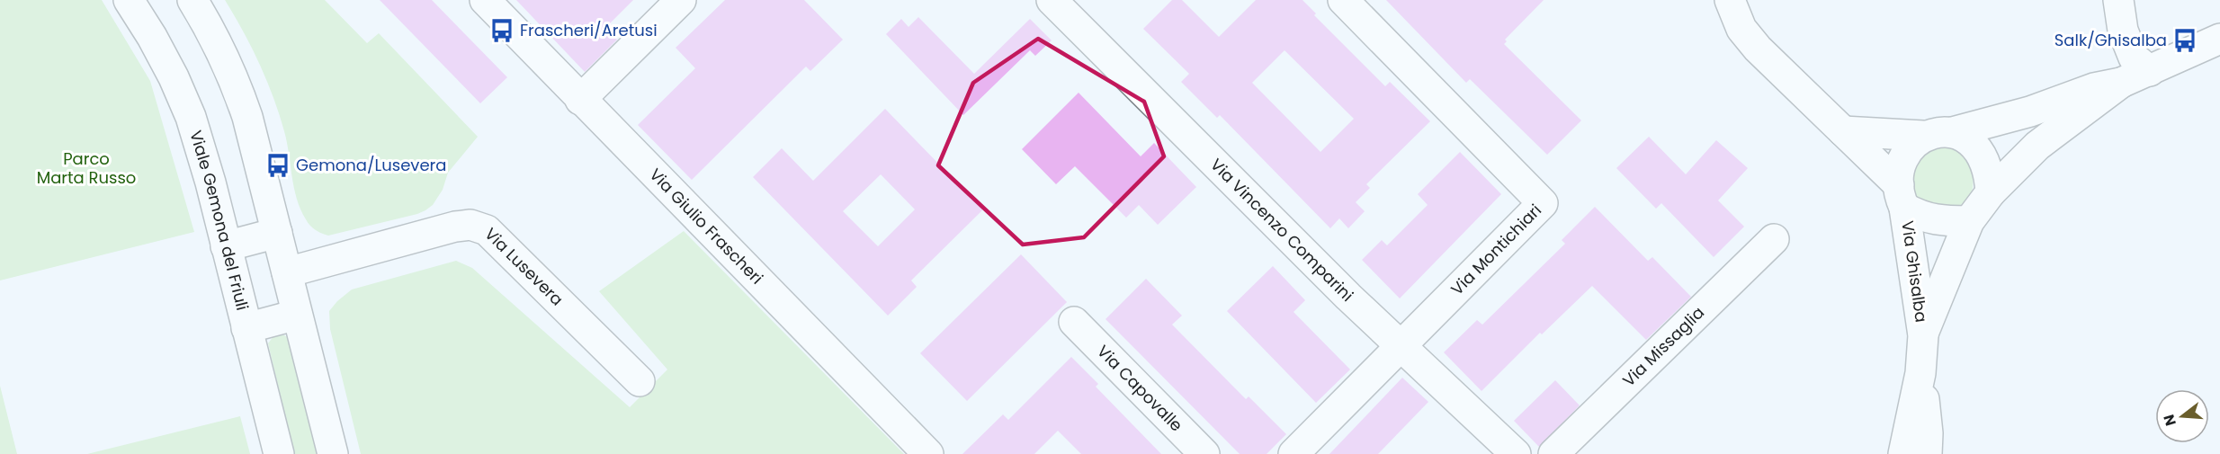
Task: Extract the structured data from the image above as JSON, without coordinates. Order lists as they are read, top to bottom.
{
  "streets": {
    "street": [
      "Viale Gemona del Friuli",
      "Via Giulio Frascheri",
      "Via Vincenzo Comparini",
      "Via Montichiari",
      "Via Lusevera",
      "Via Ghisalba",
      "Via Missaglia",
      "Via Capovalle"
    ]
  },
  "crossings": [
    ["Via Vincenzo Comparini", "Via Montichiari"]
  ],
  "parks": ["Parco Marta Russo"],
  "places": {
    "bus stop": ["Frascheri/Aretusi", "Salk/Ghisalba", "Gemona/Lusevera"]
  },
  "north": "left"
}
